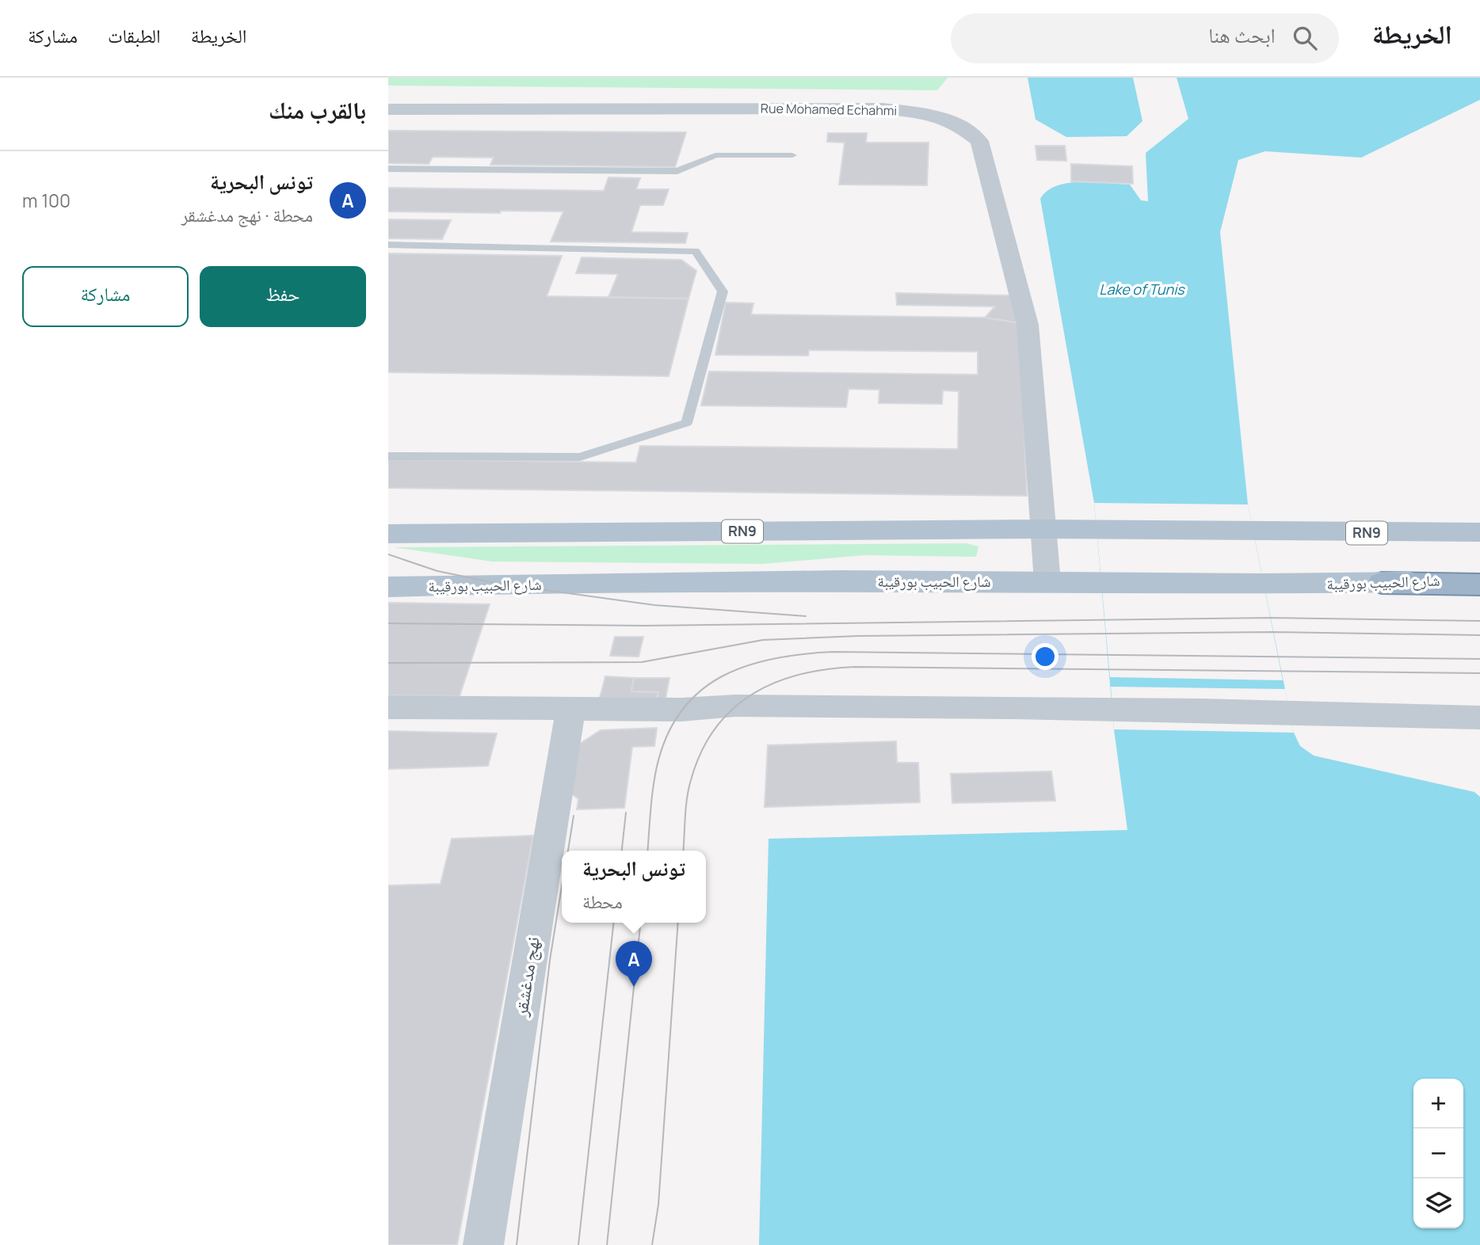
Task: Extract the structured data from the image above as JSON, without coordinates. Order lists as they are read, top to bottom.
{
  "streets": {
    "main road": ["RN9", "شارع الحبيب بورقيبة"],
    "street": ["Rue Mohamed Echahmi", "نهج مدغشقر"]
  },
  "crossings": [
    ["Rue Mohamed Echahmi", "RN9"],
    ["Rue Mohamed Echahmi", "شارع الحبيب بورقيبة"]
  ],
  "water": ["Lake of Tunis"],
  "page": {
    "header": "الخريطة",
    "search": "ابحث هنا",
    "nav": ["الخريطة", "الطبقات", "مشاركة"],
    "heading": "بالقرب منك",
    "list": [
      {
        "mark": "A",
        "name": "تونس البحرية",
        "note": "محطة · نهج مدغشقر",
        "value": "100 m"
      }
    ],
    "buttons": ["حفظ", "مشاركة"],
    "popup": ["تونس البحرية", "محطة"],
    "pins": "A",
    "map_buttons": ["+", "−"]
  }
}
